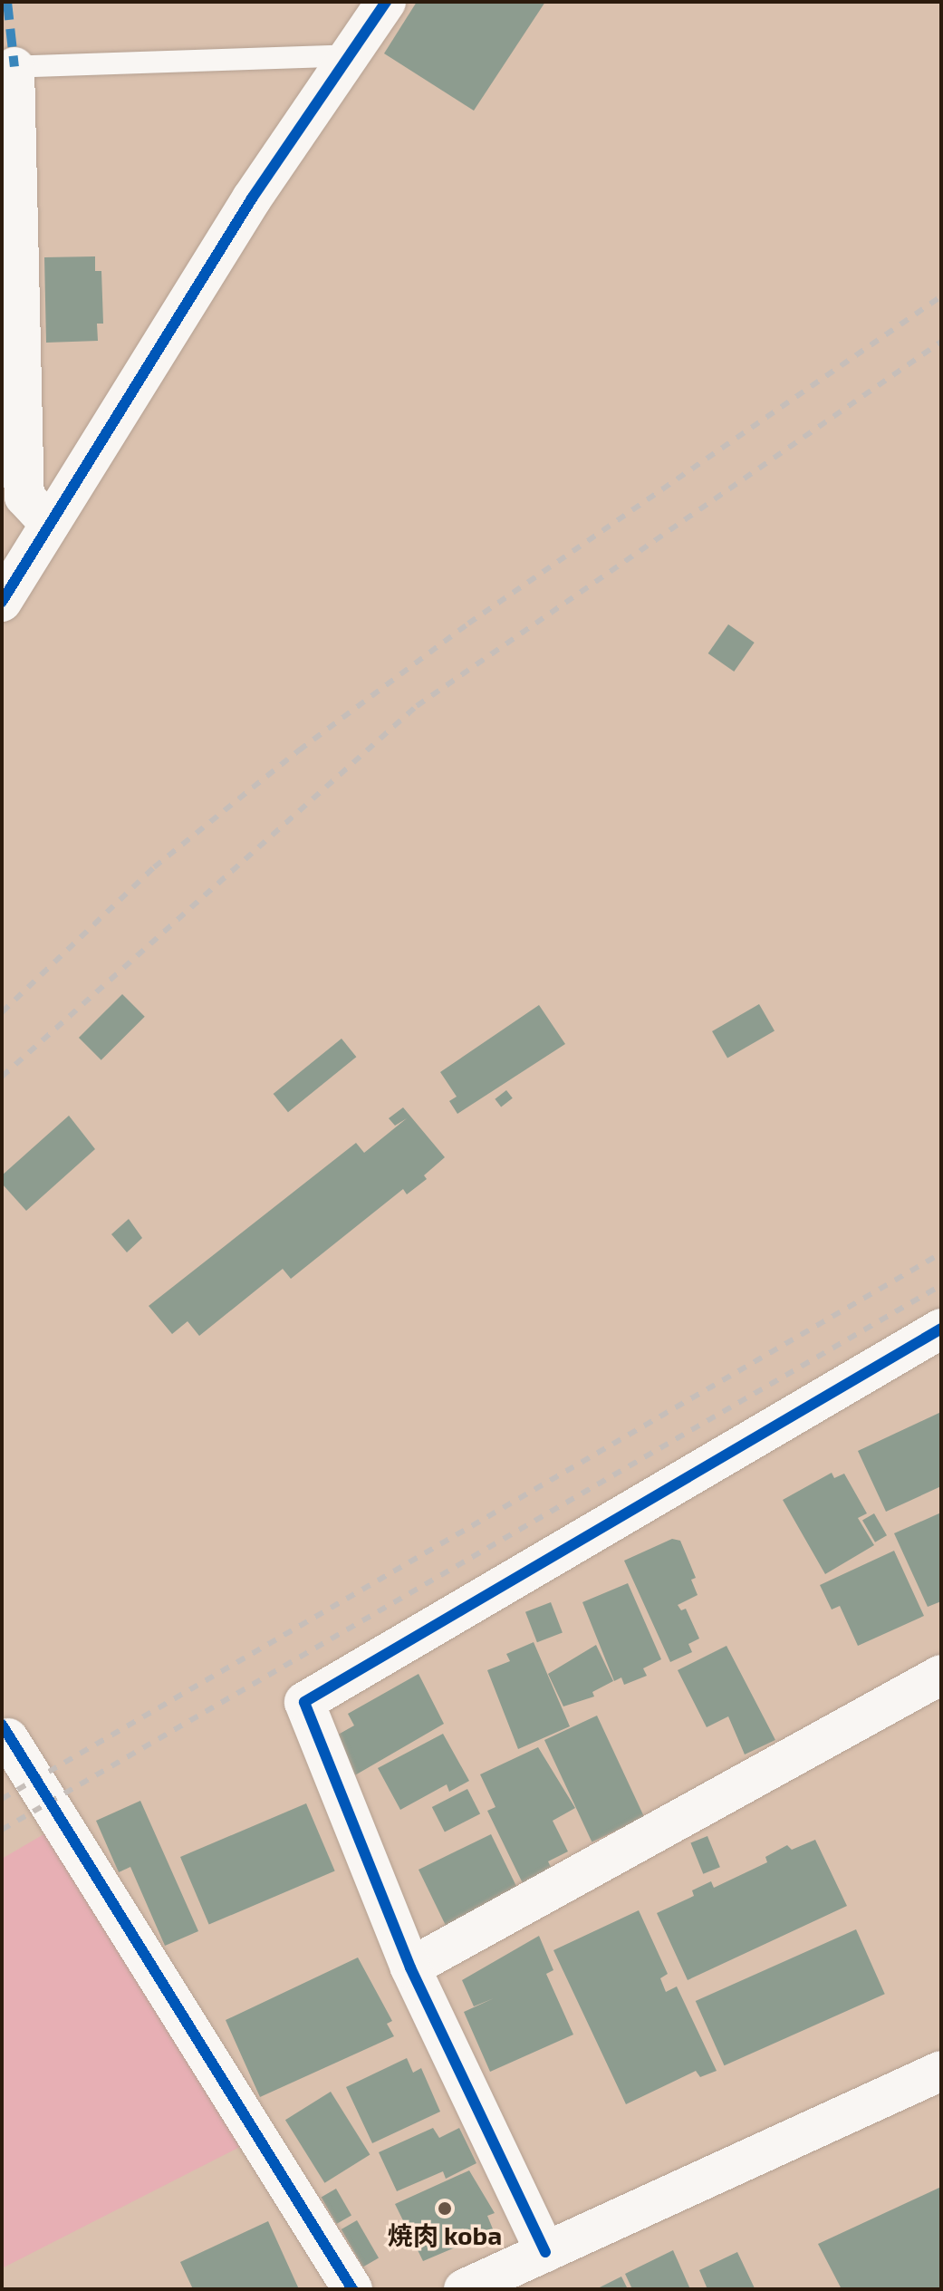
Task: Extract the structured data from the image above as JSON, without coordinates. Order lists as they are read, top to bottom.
{
  "places": ["焼肉 koba"]
}
